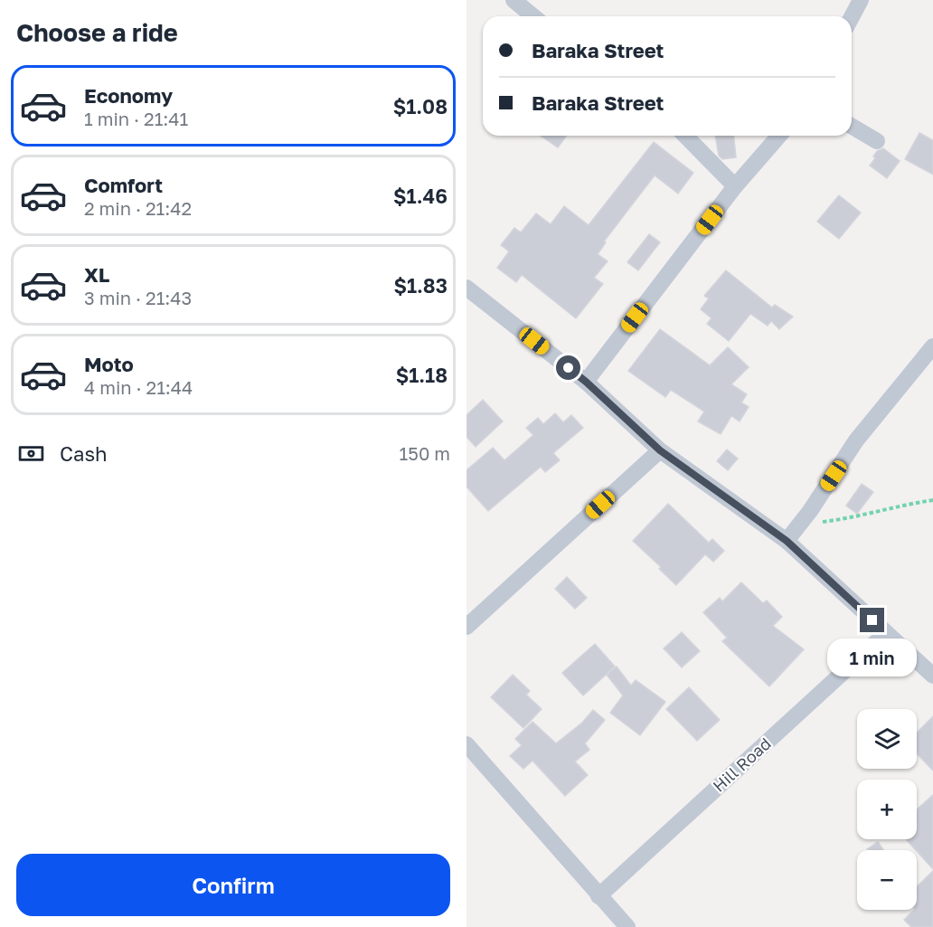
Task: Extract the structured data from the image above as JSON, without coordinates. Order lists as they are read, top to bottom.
{
  "streets": {
    "street": ["Hill Road"]
  },
  "page": {
    "heading": "Choose a ride",
    "banner": ["Baraka Street", "Baraka Street"],
    "list": [
      {
        "name": "Economy",
        "note": "1 min · 21:41",
        "value": "$1.08"
      },
      {
        "name": "Comfort",
        "note": "2 min · 21:42",
        "value": "$1.46"
      },
      {
        "name": "XL",
        "note": "3 min · 21:43",
        "value": "$1.83"
      },
      {
        "name": "Moto",
        "note": "4 min · 21:44",
        "value": "$1.18"
      }
    ],
    "pay": ["Cash", "150 m"],
    "bubble": "1 min",
    "map_buttons": ["+", "−"],
    "buttons": "Confirm"
  }
}
